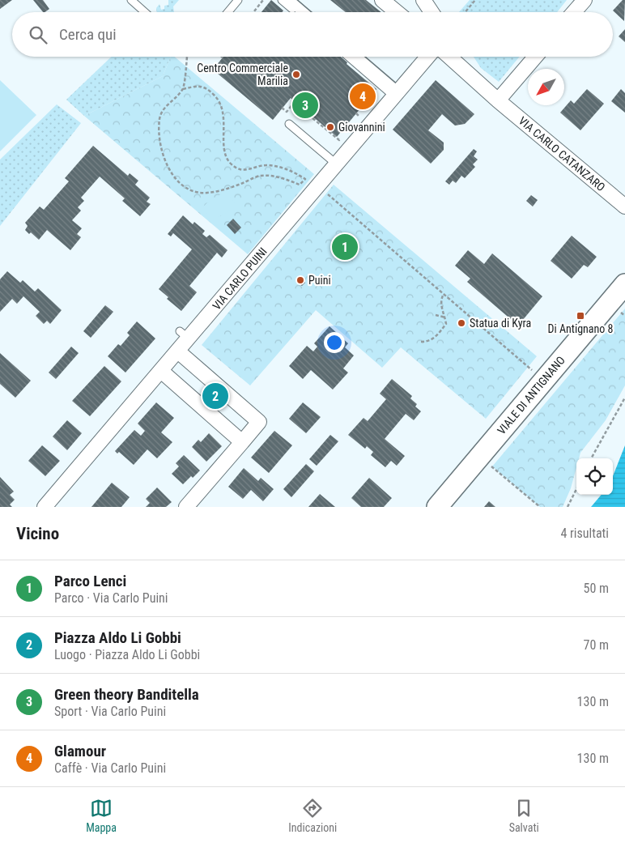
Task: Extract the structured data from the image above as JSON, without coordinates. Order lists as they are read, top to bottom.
{
  "streets": {
    "main road": ["VIALE DI ANTIGNANO"],
    "street": ["VIA CARLO CATANZARO", "VIA CARLO PUINI"]
  },
  "places": {
    "other": [
      "Centro Commerciale Marilia",
      "Giovannini",
      "Puini",
      "Statua di Kyra"
    ],
    "transit": ["Di Antignano 8"]
  },
  "north": "bottom left",
  "page": {
    "search": "Cerca qui",
    "pins": [
      "4",
      "3",
      "1",
      "2"
    ],
    "heading": ["Vicino", "4 risultati"],
    "list": [
      {
        "mark": "1",
        "name": "Parco Lenci",
        "note": "Parco · Via Carlo Puini",
        "value": "50 m"
      },
      {
        "mark": "2",
        "name": "Piazza Aldo Li Gobbi",
        "note": "Luogo · Piazza Aldo Li Gobbi",
        "value": "70 m"
      },
      {
        "mark": "3",
        "name": "Green theory Banditella",
        "note": "Sport · Via Carlo Puini",
        "value": "130 m"
      },
      {
        "mark": "4",
        "name": "Glamour",
        "note": "Caffè · Via Carlo Puini",
        "value": "130 m"
      }
    ],
    "nav": ["Mappa", "Indicazioni", "Salvati"]
  }
}
